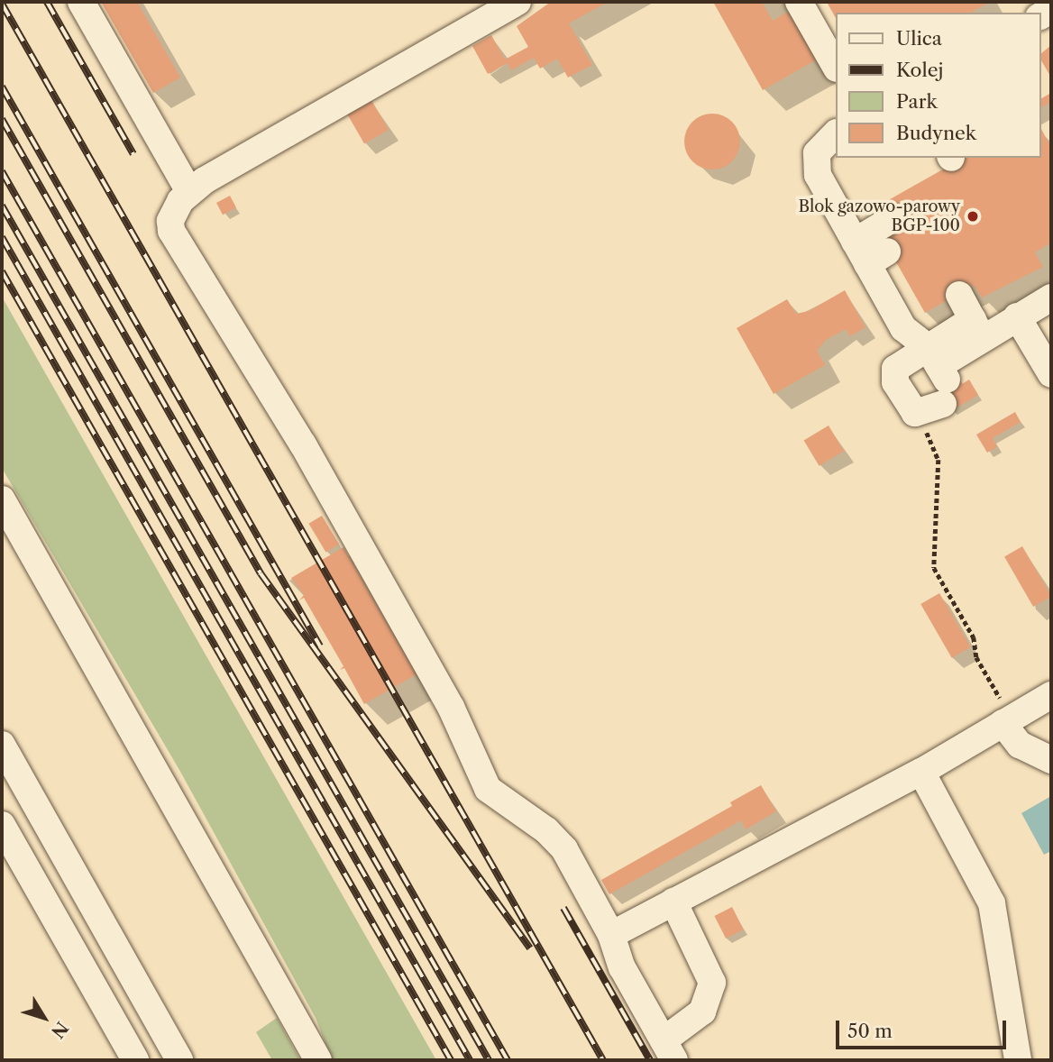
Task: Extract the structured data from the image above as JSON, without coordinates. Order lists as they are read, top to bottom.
{
  "places": ["Blok gazowo-parowy BGP-100"],
  "legend": [
    "Ulica",
    "Kolej",
    "Park",
    "Budynek"
  ],
  "scale_bar": "50 m",
  "north": "bottom right"
}
